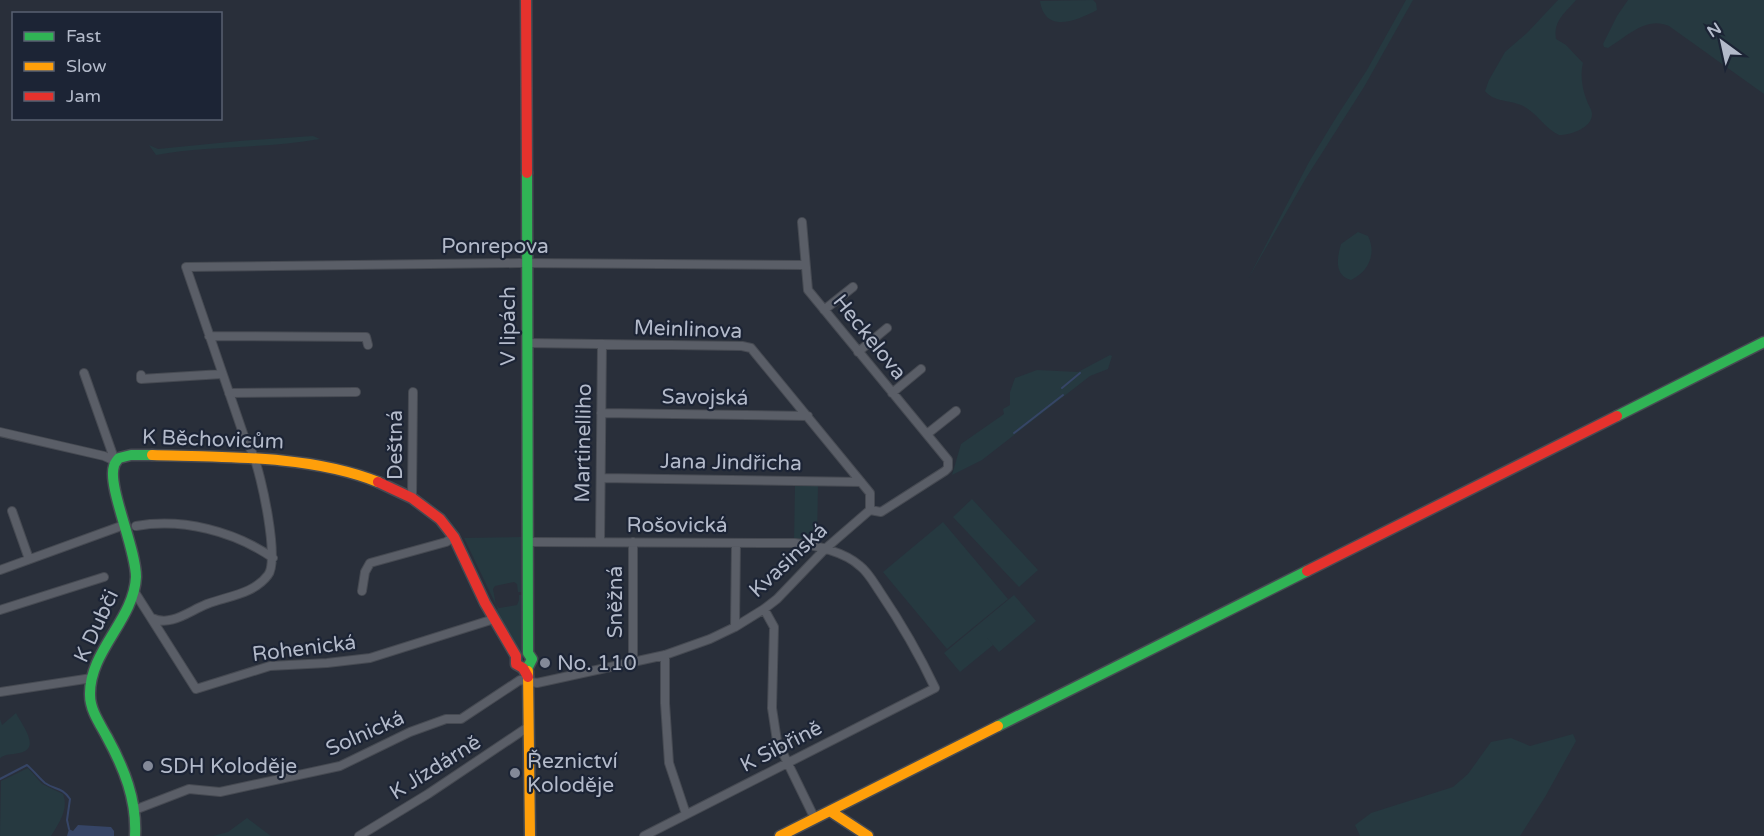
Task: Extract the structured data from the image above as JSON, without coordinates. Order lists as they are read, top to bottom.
{
  "streets": {
    "street": [
      "Ponrepova",
      "V lipách",
      "Meinlinova",
      "Heckelova",
      "Savojská",
      "K Běchovicům",
      "Martinelliho",
      "Deštná",
      "Jana Jindřicha",
      "Rošovická",
      "Kvasinská",
      "Sněžná",
      "K Dubči",
      "Rohenická",
      "Solnická",
      "K Sibřině",
      "K Jízdárně"
    ]
  },
  "crossings": [
    ["Ponrepova", "V lipách"],
    ["Ponrepova", "Heckelova"],
    ["V lipách", "Meinlinova"],
    ["V lipách", "K Běchovicům"],
    ["V lipách", "Rošovická"],
    ["V lipách", "Kvasinská"],
    ["V lipách", "Solnická"],
    ["Meinlinova", "Savojská"],
    ["Meinlinova", "Martinelliho"],
    ["Meinlinova", "Jana Jindřicha"],
    ["Meinlinova", "Kvasinská"],
    ["Heckelova", "Kvasinská"],
    ["Savojská", "Martinelliho"],
    ["K Běchovicům", "Deštná"],
    ["K Běchovicům", "Kvasinská"],
    ["K Běchovicům", "K Dubči"],
    ["K Běchovicům", "Rohenická"],
    ["K Běchovicům", "Solnická"],
    ["Martinelliho", "Jana Jindřicha"],
    ["Martinelliho", "Rošovická"],
    ["Rošovická", "Kvasinská"],
    ["Rošovická", "Sněžná"],
    ["Rošovická", "K Sibřině"],
    ["Kvasinská", "Sněžná"],
    ["Kvasinská", "Solnická"],
    ["K Dubči", "Rohenická"],
    ["K Dubči", "Solnická"]
  ],
  "places": ["No. 110", "SDH Koloděje", "Řeznictví Koloděje"],
  "legend": ["Fast", "Slow", "Jam"],
  "north": "top left"
}
